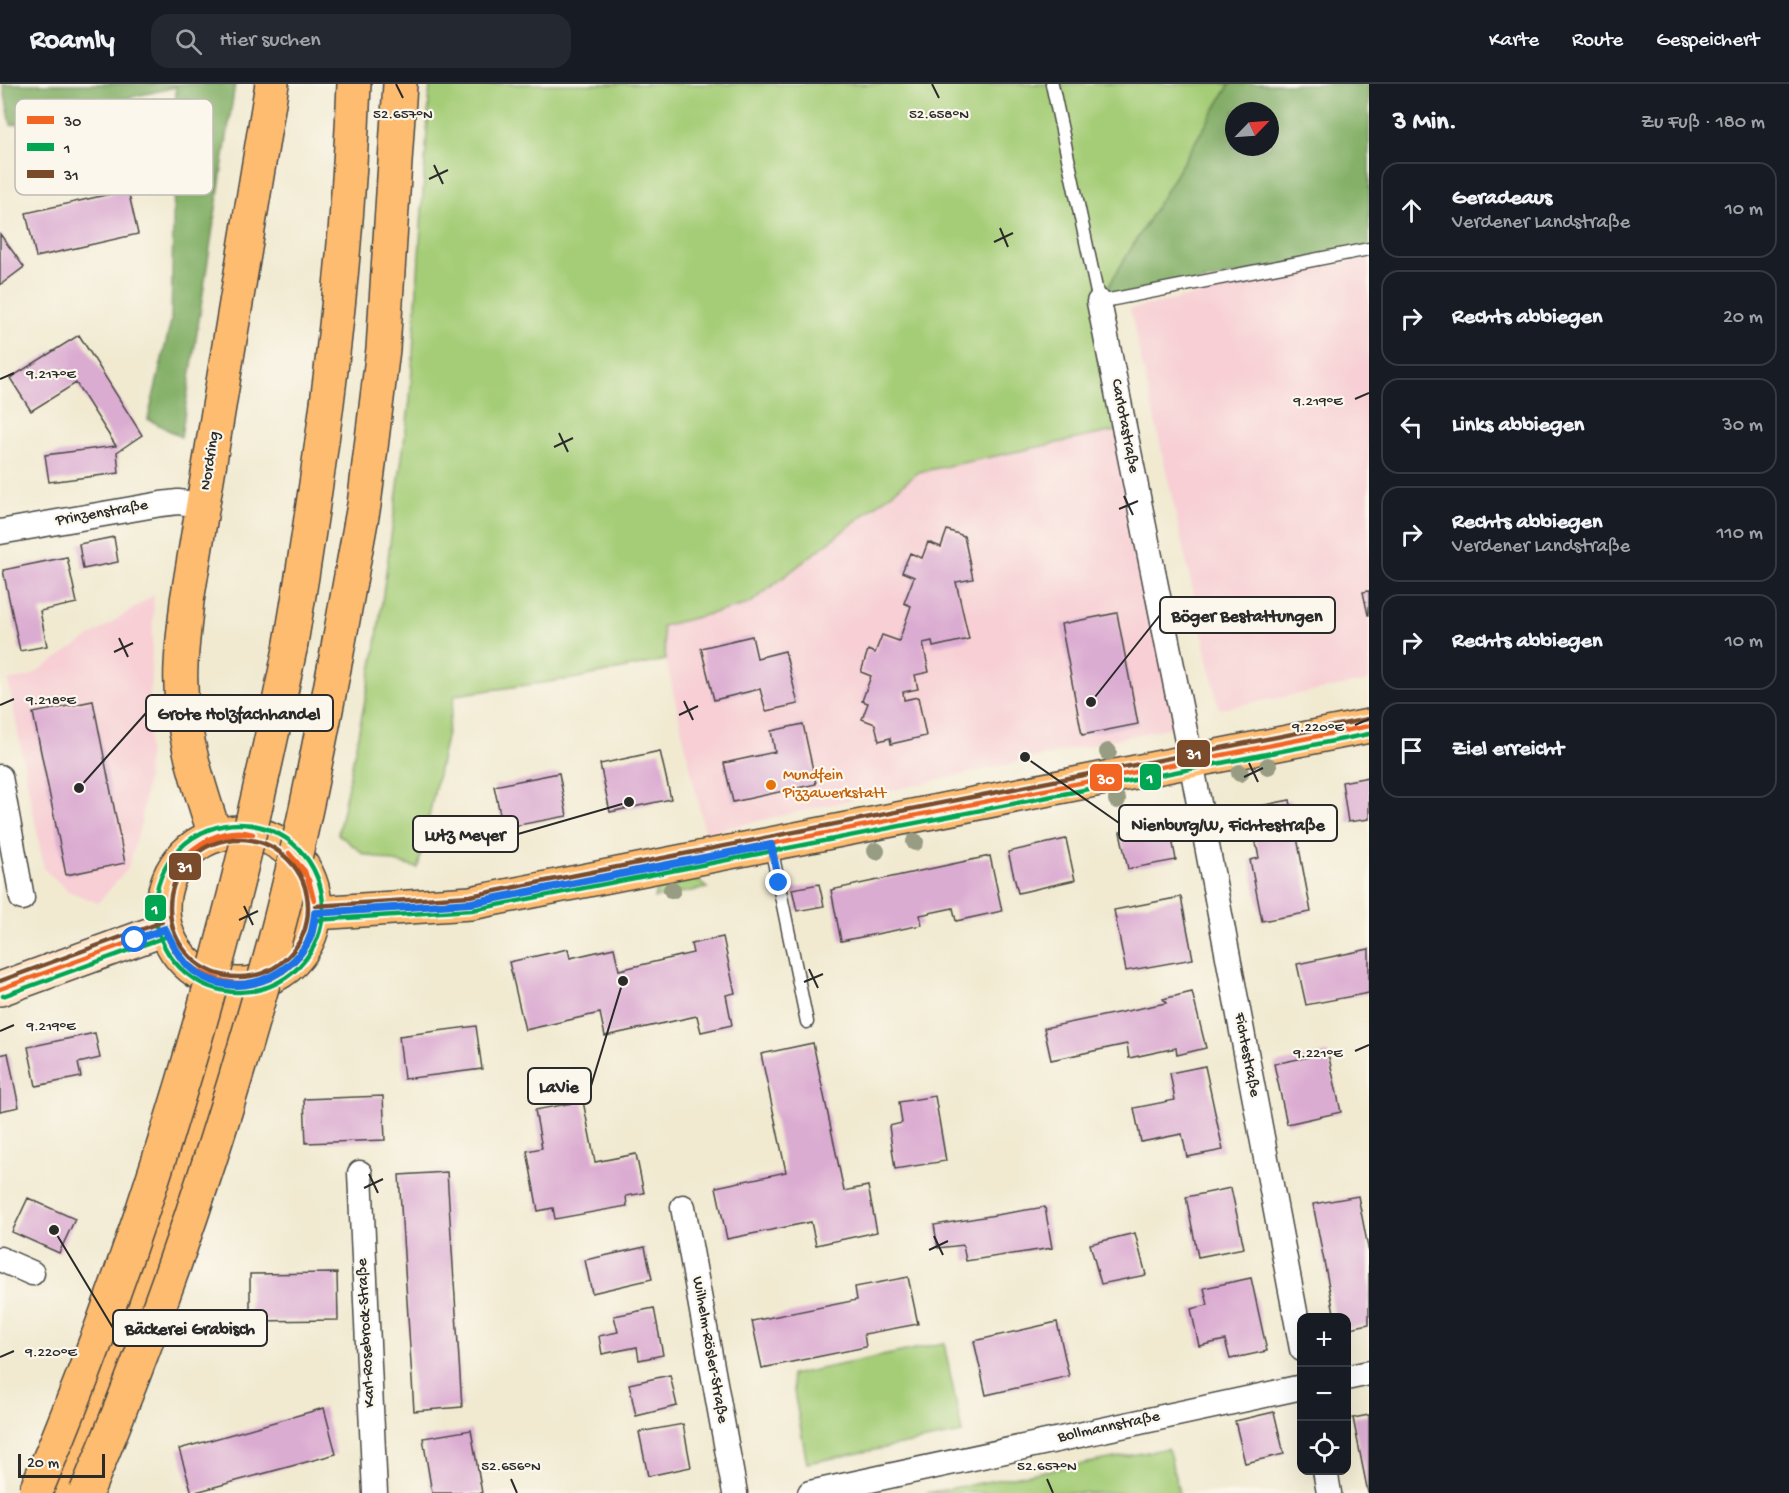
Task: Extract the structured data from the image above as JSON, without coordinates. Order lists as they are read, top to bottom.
{
  "streets": {
    "main road": ["Nordring"],
    "street": [
      "Carlotastraße",
      "Prinzenstraße",
      "Fichtestraße",
      "Karl-Rosebrock-Straße",
      "Wilhelm-Rösler-Straße",
      "Bollmannstraße"
    ]
  },
  "crossings": [
    ["Carlotastraße", "Fichtestraße"],
    ["Nordring", "Prinzenstraße"]
  ],
  "places": [
    "Böger Bestattungen",
    "Nienburg/W, Fichtestraße",
    "Mundfein Pizzawerkstatt",
    "Grote Holzfachhandel",
    "Lutz Meyer",
    "LaVie",
    "Bäckerei Grabisch"
  ],
  "lines": ["transit line 31", "transit line 30", "transit line 1"],
  "legend": ["30", "1", "31"],
  "scale_bar": "20 m",
  "north": "top right",
  "page": {
    "header": "Roamly",
    "search": "Hier suchen",
    "nav": ["Karte", "Route", "Gespeichert"],
    "heading": ["3 Min.", "Zu Fuß · 180 m"],
    "list": [
      ["Geradeaus", "Verdener Landstraße", "10 m"],
      ["Rechts abbiegen", "20 m"],
      ["Links abbiegen", "30 m"],
      ["Rechts abbiegen", "Verdener Landstraße", "110 m"],
      ["Rechts abbiegen", "10 m"],
      "Ziel erreicht"
    ],
    "map_buttons": ["+", "−"],
    "scale": "20 m"
  },
  "coordinates": [
    "52.657°N",
    "52.658°N",
    "9.217°E",
    "9.219°E",
    "9.218°E",
    "9.220°E",
    "9.221°E",
    "52.656°N"
  ]
}
